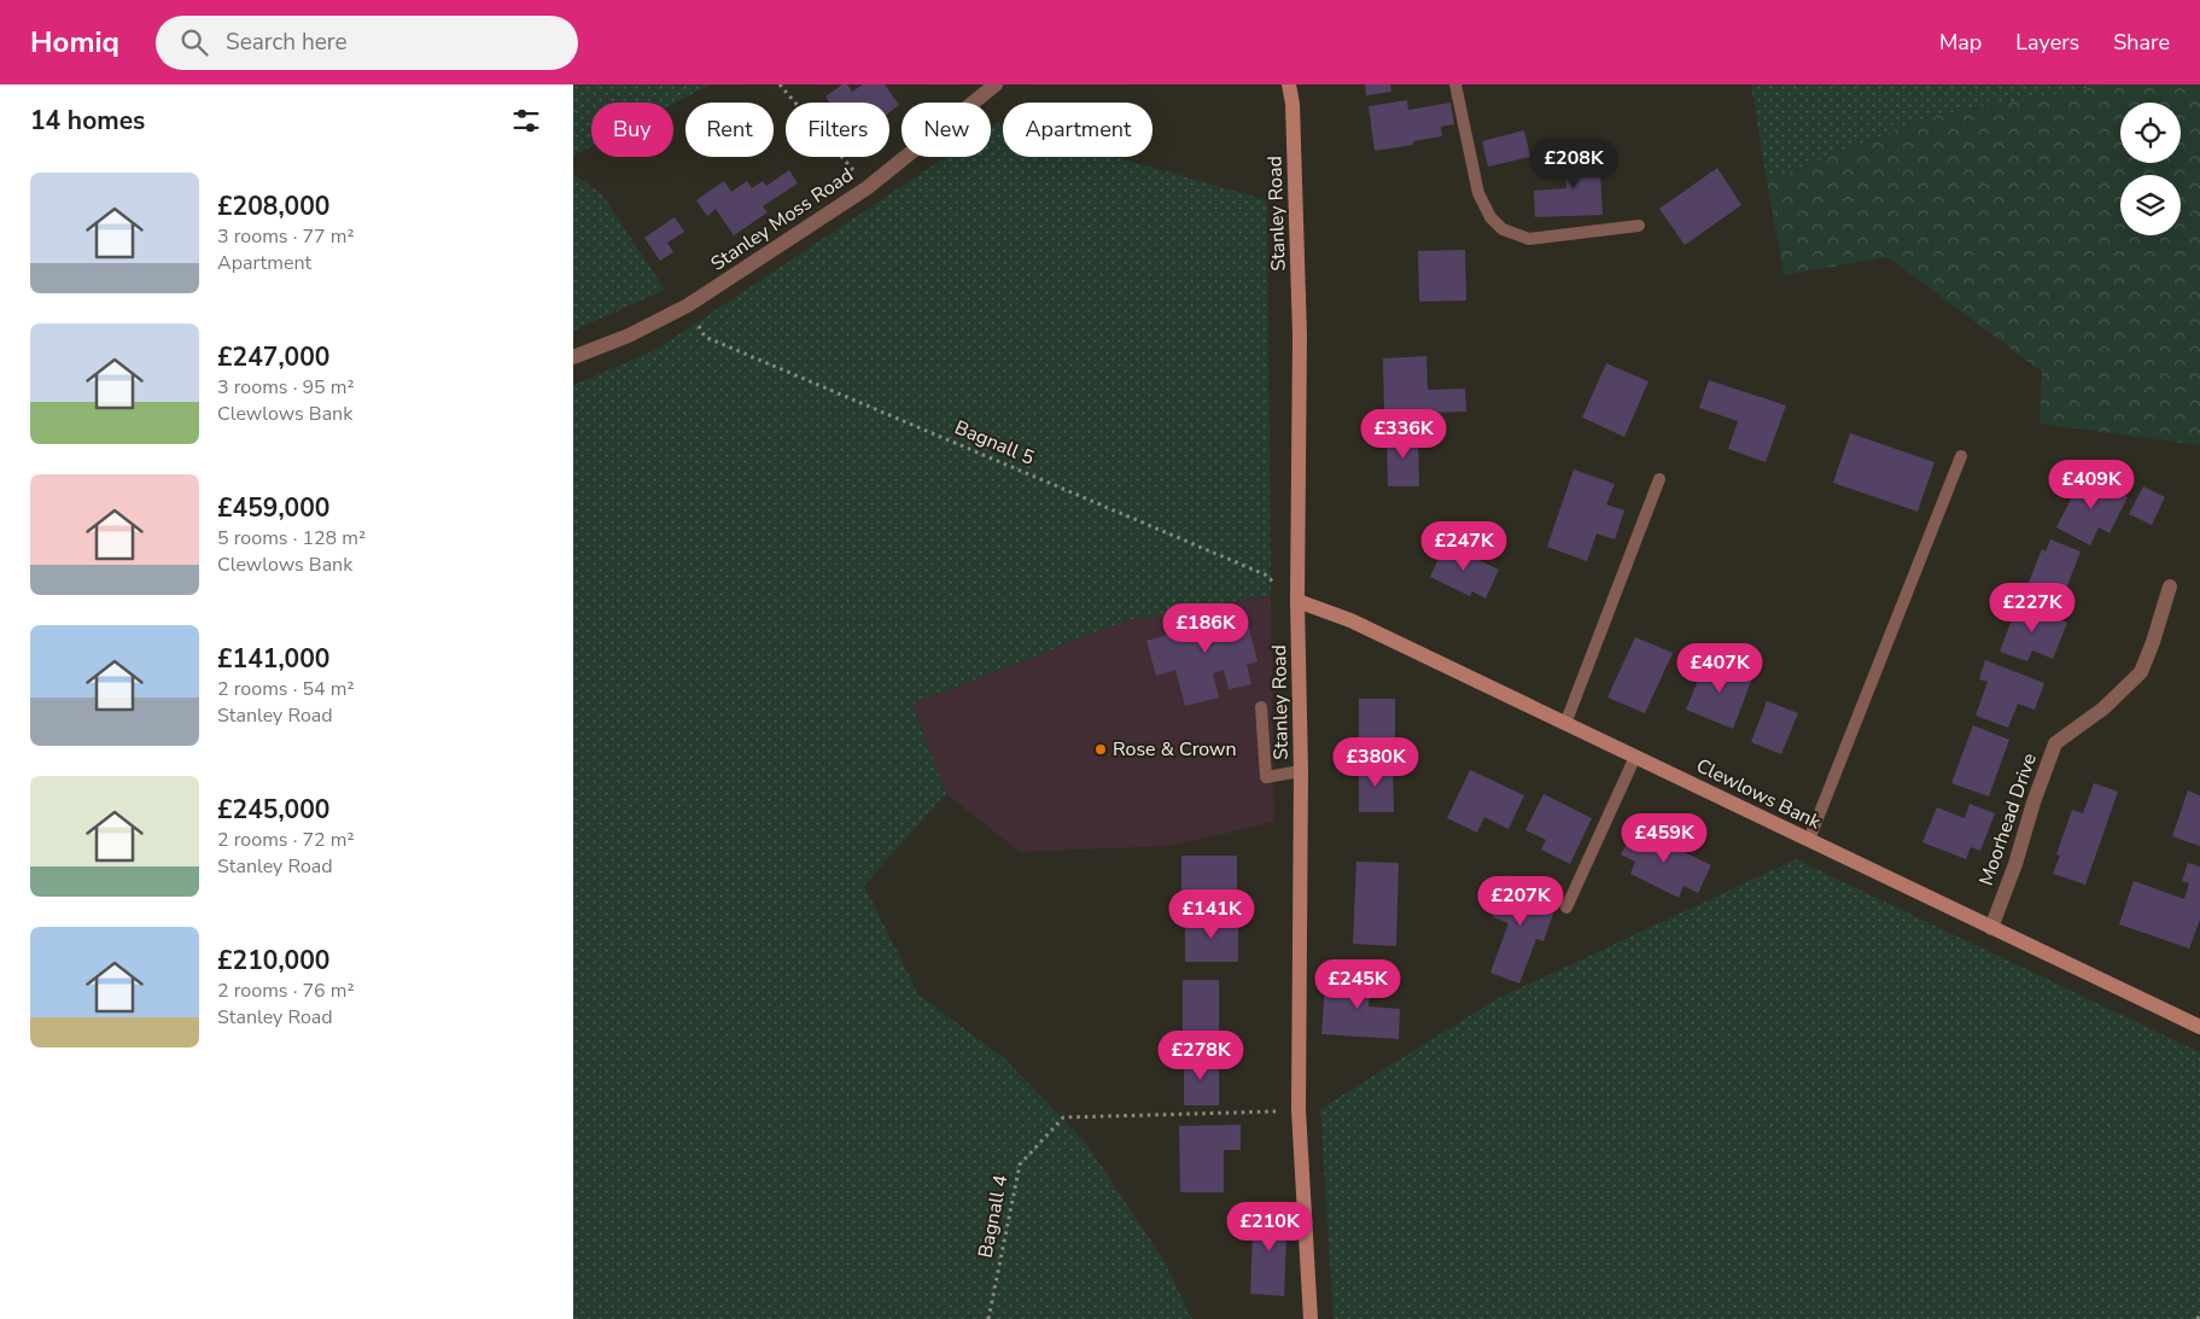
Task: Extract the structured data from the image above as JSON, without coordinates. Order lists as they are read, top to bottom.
{
  "streets": {
    "street": [
      "Stanley Road",
      "Stanley Moss Road",
      "Clewlows Bank",
      "Moorhead Drive"
    ],
    "path": ["Bagnall 5", "Bagnall 4"]
  },
  "crossings": [
    ["Stanley Road", "Bagnall 5"],
    ["Stanley Road", "Clewlows Bank"],
    ["Stanley Road", "Bagnall 4"],
    ["Stanley Moss Road", "Bagnall 5"],
    ["Bagnall 5", "Clewlows Bank"],
    ["Clewlows Bank", "Moorhead Drive"]
  ],
  "places": ["Rose & Crown"],
  "page": {
    "header": "Homiq",
    "search": "Search here",
    "nav": ["Map", "Layers", "Share"],
    "heading": "14 homes",
    "chip": [
      "Buy",
      "Rent",
      "Filters",
      "New",
      "Apartment"
    ],
    "price": [
      "£208K",
      "£336K",
      "£409K",
      "£247K",
      "£227K",
      "£186K",
      "£407K",
      "£380K",
      "£459K",
      "£207K",
      "£141K",
      "£245K",
      "£278K",
      "£210K"
    ],
    "list": [
      {
        "name": "£208,000",
        "note": "3 rooms · 77 m² · Apartment"
      },
      {
        "name": "£247,000",
        "note": "3 rooms · 95 m² · Clewlows Bank"
      },
      {
        "name": "£459,000",
        "note": "5 rooms · 128 m² · Clewlows Bank"
      },
      {
        "name": "£141,000",
        "note": "2 rooms · 54 m² · Stanley Road"
      },
      {
        "name": "£245,000",
        "note": "2 rooms · 72 m² · Stanley Road"
      },
      {
        "name": "£210,000",
        "note": "2 rooms · 76 m² · Stanley Road"
      }
    ]
  }
}
